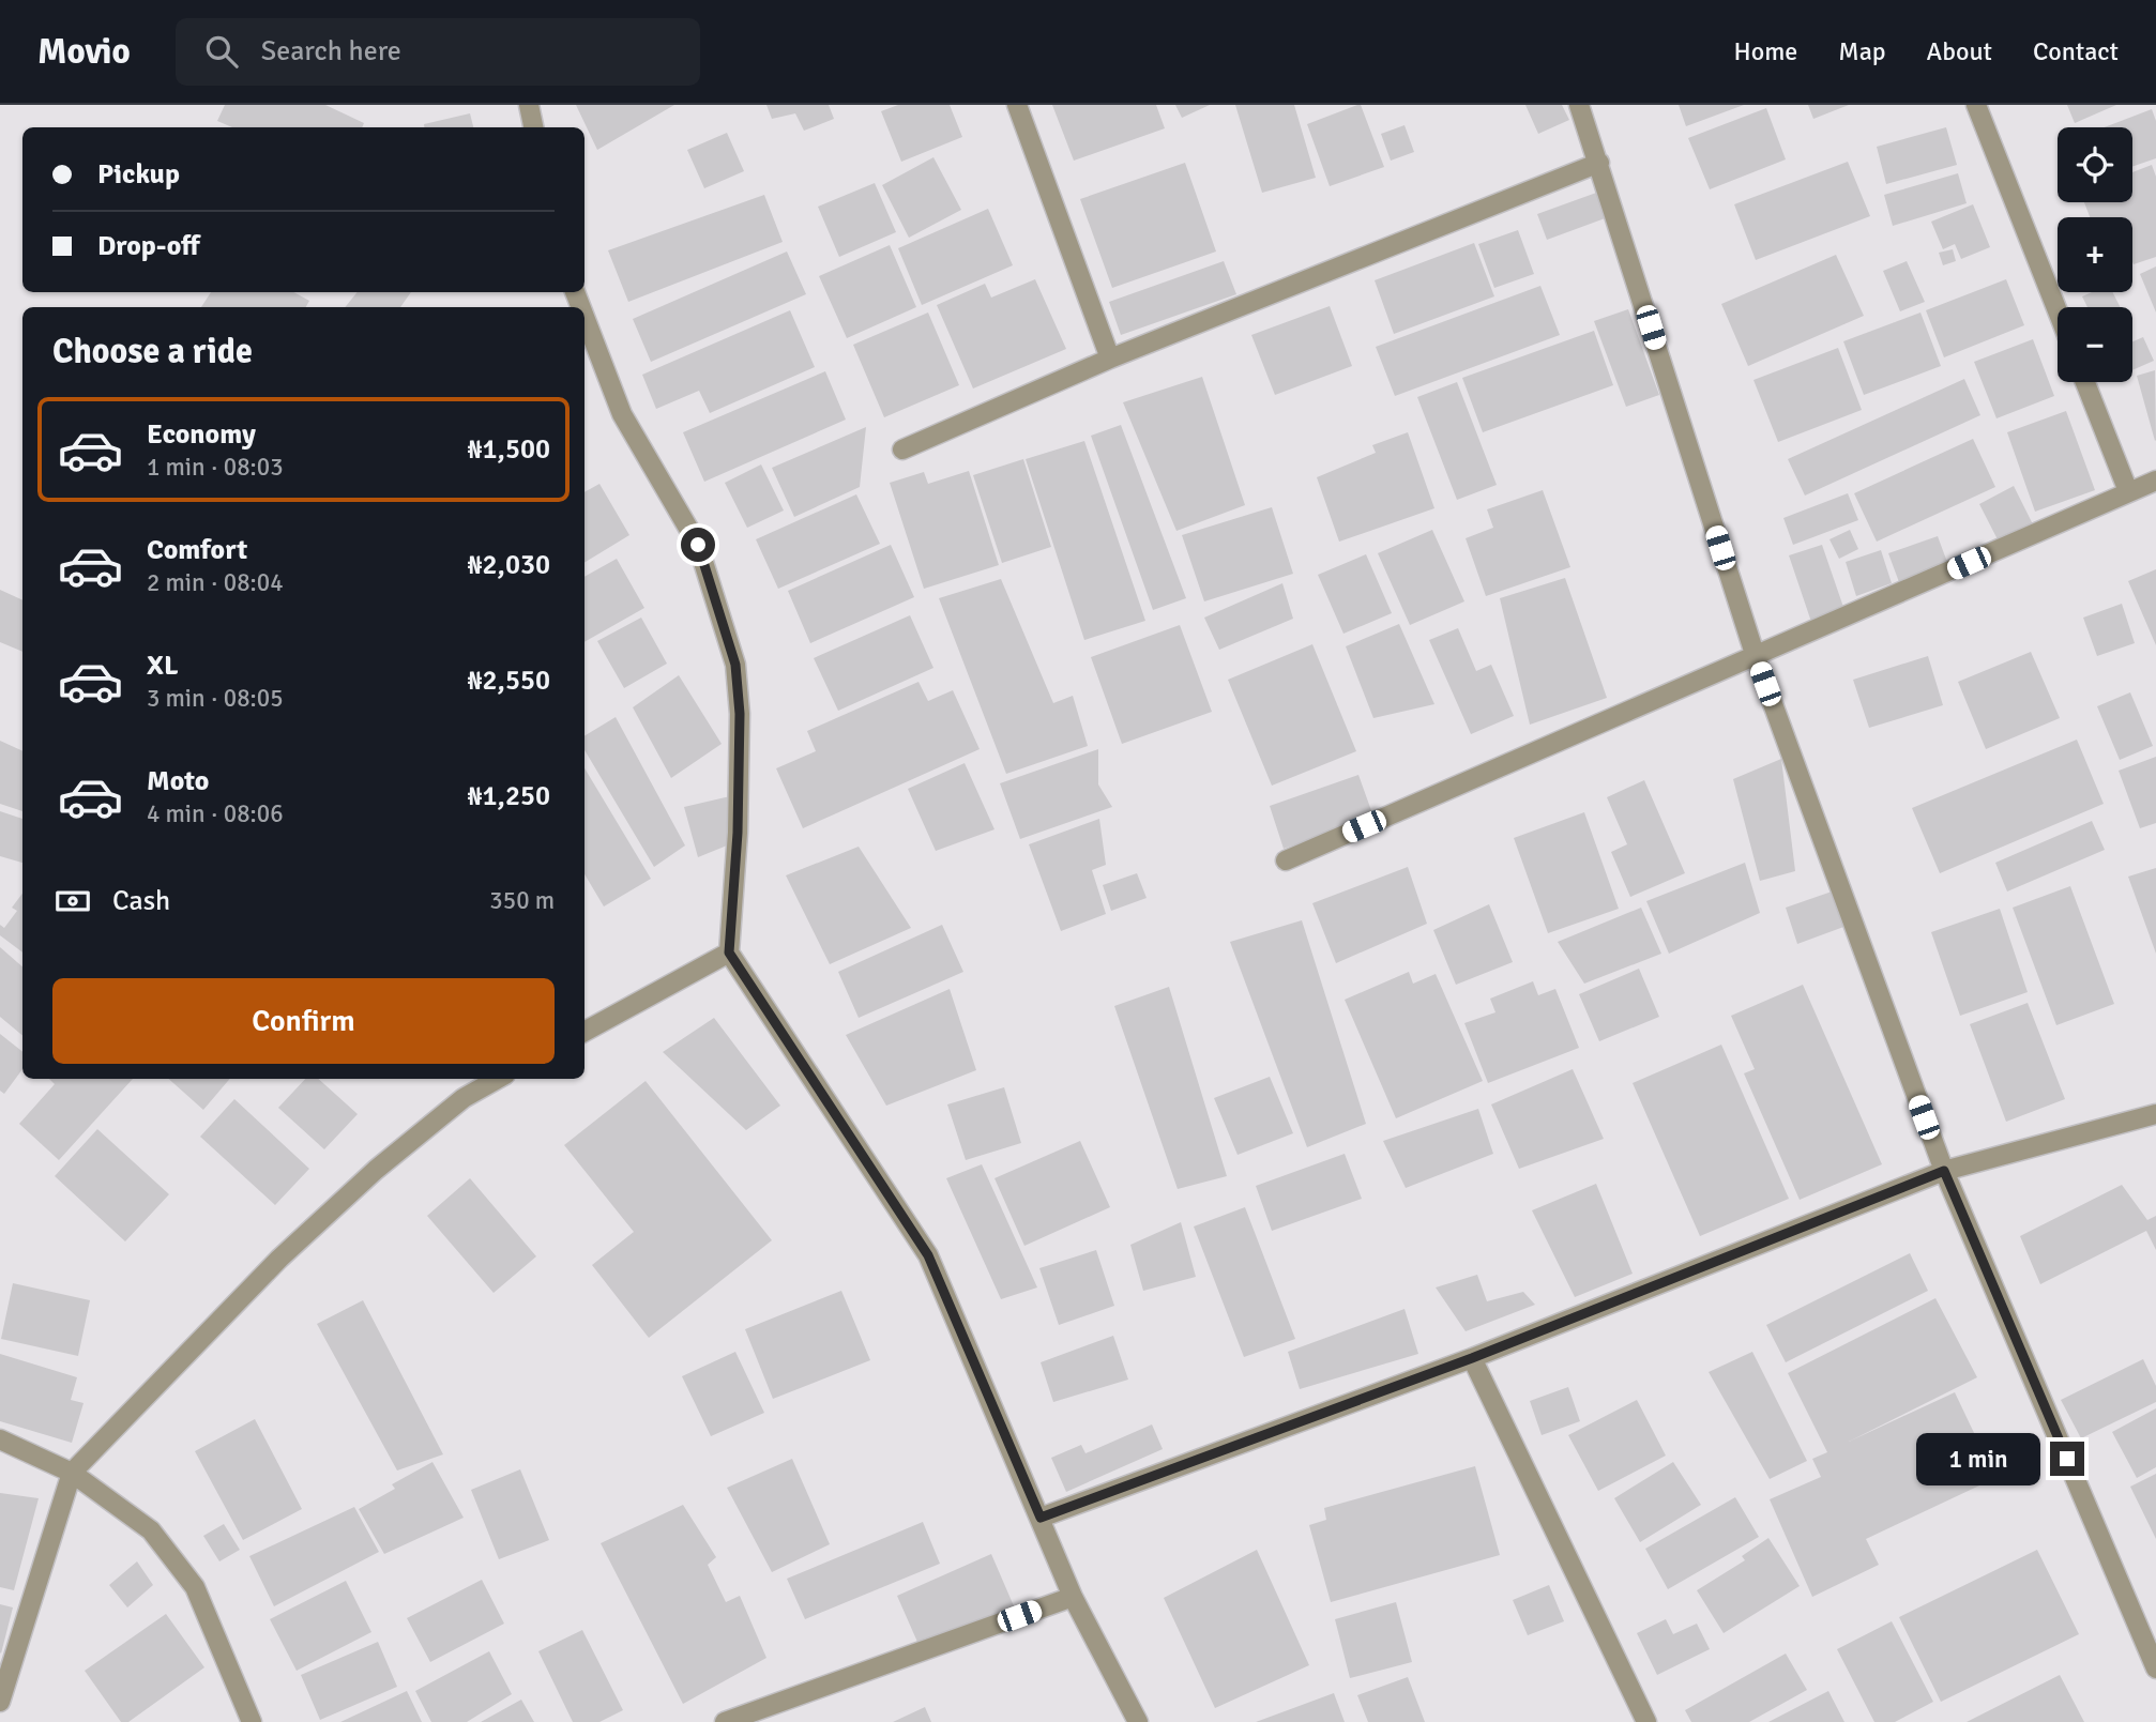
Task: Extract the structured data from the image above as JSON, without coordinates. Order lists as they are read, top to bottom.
{
  "page": {
    "header": "Movio",
    "search": "Search here",
    "nav": [
      "Home",
      "Map",
      "About",
      "Contact"
    ],
    "map_buttons": ["+", "−"],
    "banner": ["Pickup", "Drop-off"],
    "heading": "Choose a ride",
    "list": [
      {
        "name": "Economy",
        "note": "1 min · 08:03",
        "value": "₦1,500"
      },
      {
        "name": "Comfort",
        "note": "2 min · 08:04",
        "value": "₦2,030"
      },
      {
        "name": "XL",
        "note": "3 min · 08:05",
        "value": "₦2,550"
      },
      {
        "name": "Moto",
        "note": "4 min · 08:06",
        "value": "₦1,250"
      }
    ],
    "pay": ["Cash", "350 m"],
    "buttons": "Confirm",
    "bubble": "1 min"
  }
}
